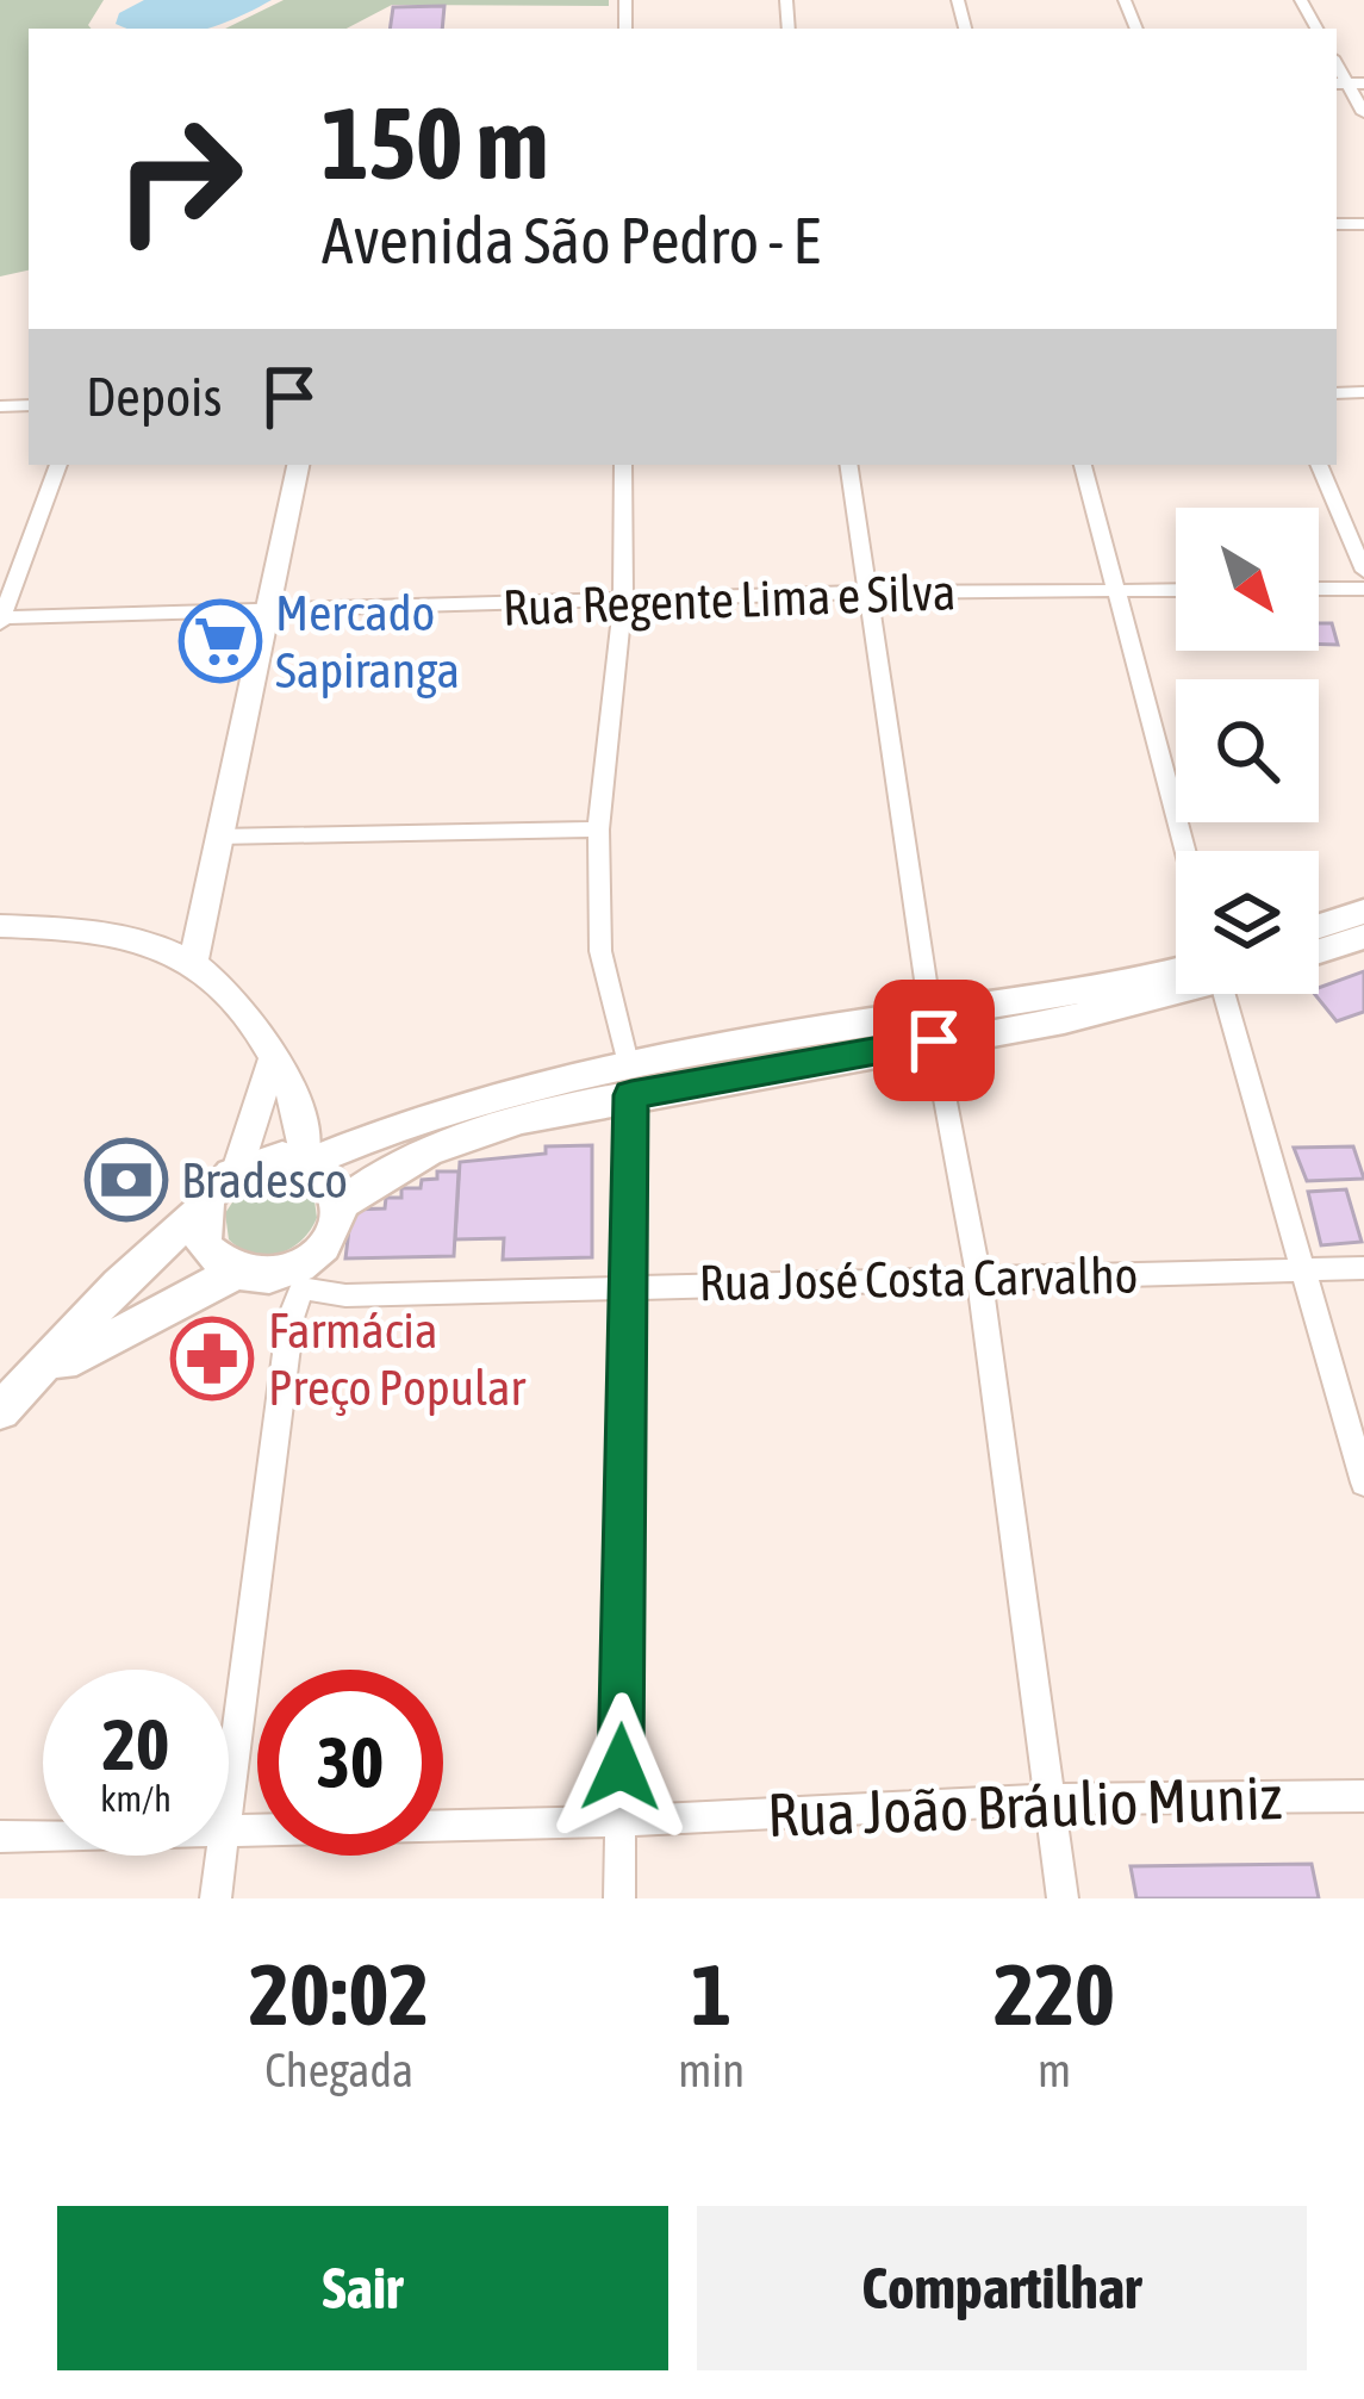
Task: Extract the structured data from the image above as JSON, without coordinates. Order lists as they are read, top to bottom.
{
  "streets": {
    "street": ["Rua Regente Lima e Silva", "Rua José Costa Carvalho", "Rua João Bráulio Muniz"]
  },
  "places": {
    "supermarket": ["Mercado Sapiranga"],
    "bank": ["Bradesco"],
    "pharmacy": ["Farmácia Preço Popular"]
  },
  "north": "bottom right",
  "page": {
    "turn": ["150 m", "Avenida São Pedro - E"],
    "then": "Depois",
    "speed": "20 km/h",
    "limit": "30",
    "eta": [
      "20:02",
      "Chegada",
      "1",
      "min",
      "220",
      "m"
    ],
    "buttons": ["Sair", "Compartilhar"]
  }
}
